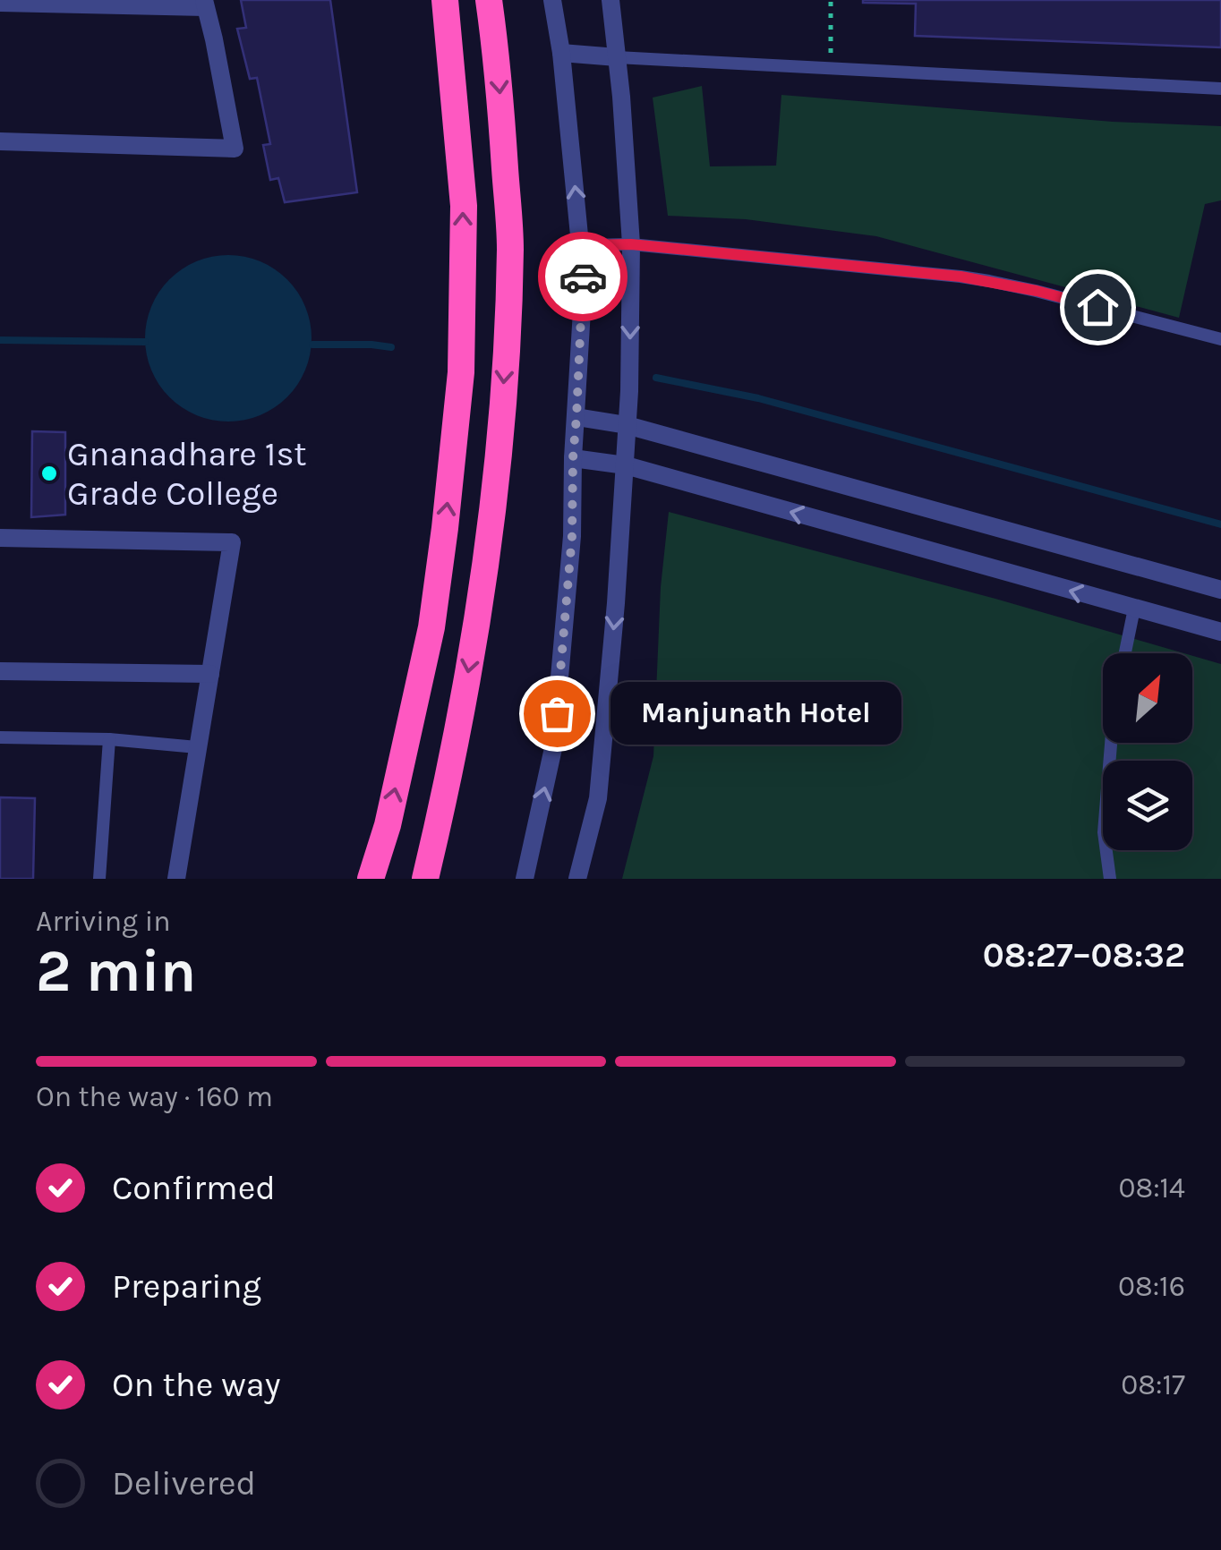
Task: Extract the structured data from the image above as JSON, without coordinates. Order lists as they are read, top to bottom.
{
  "places": ["Gnanadhare 1st Grade College", "Manjunath Hotel"],
  "north": "top right",
  "page": {
    "bubble": "Manjunath Hotel",
    "heading": ["2 min", "Arriving in", "08:27–08:32"],
    "bar": "On the way · 160 m",
    "list": [
      ["Confirmed", "08:14"],
      ["Preparing", "08:16"],
      ["On the way", "08:17"],
      "Delivered"
    ]
  }
}
